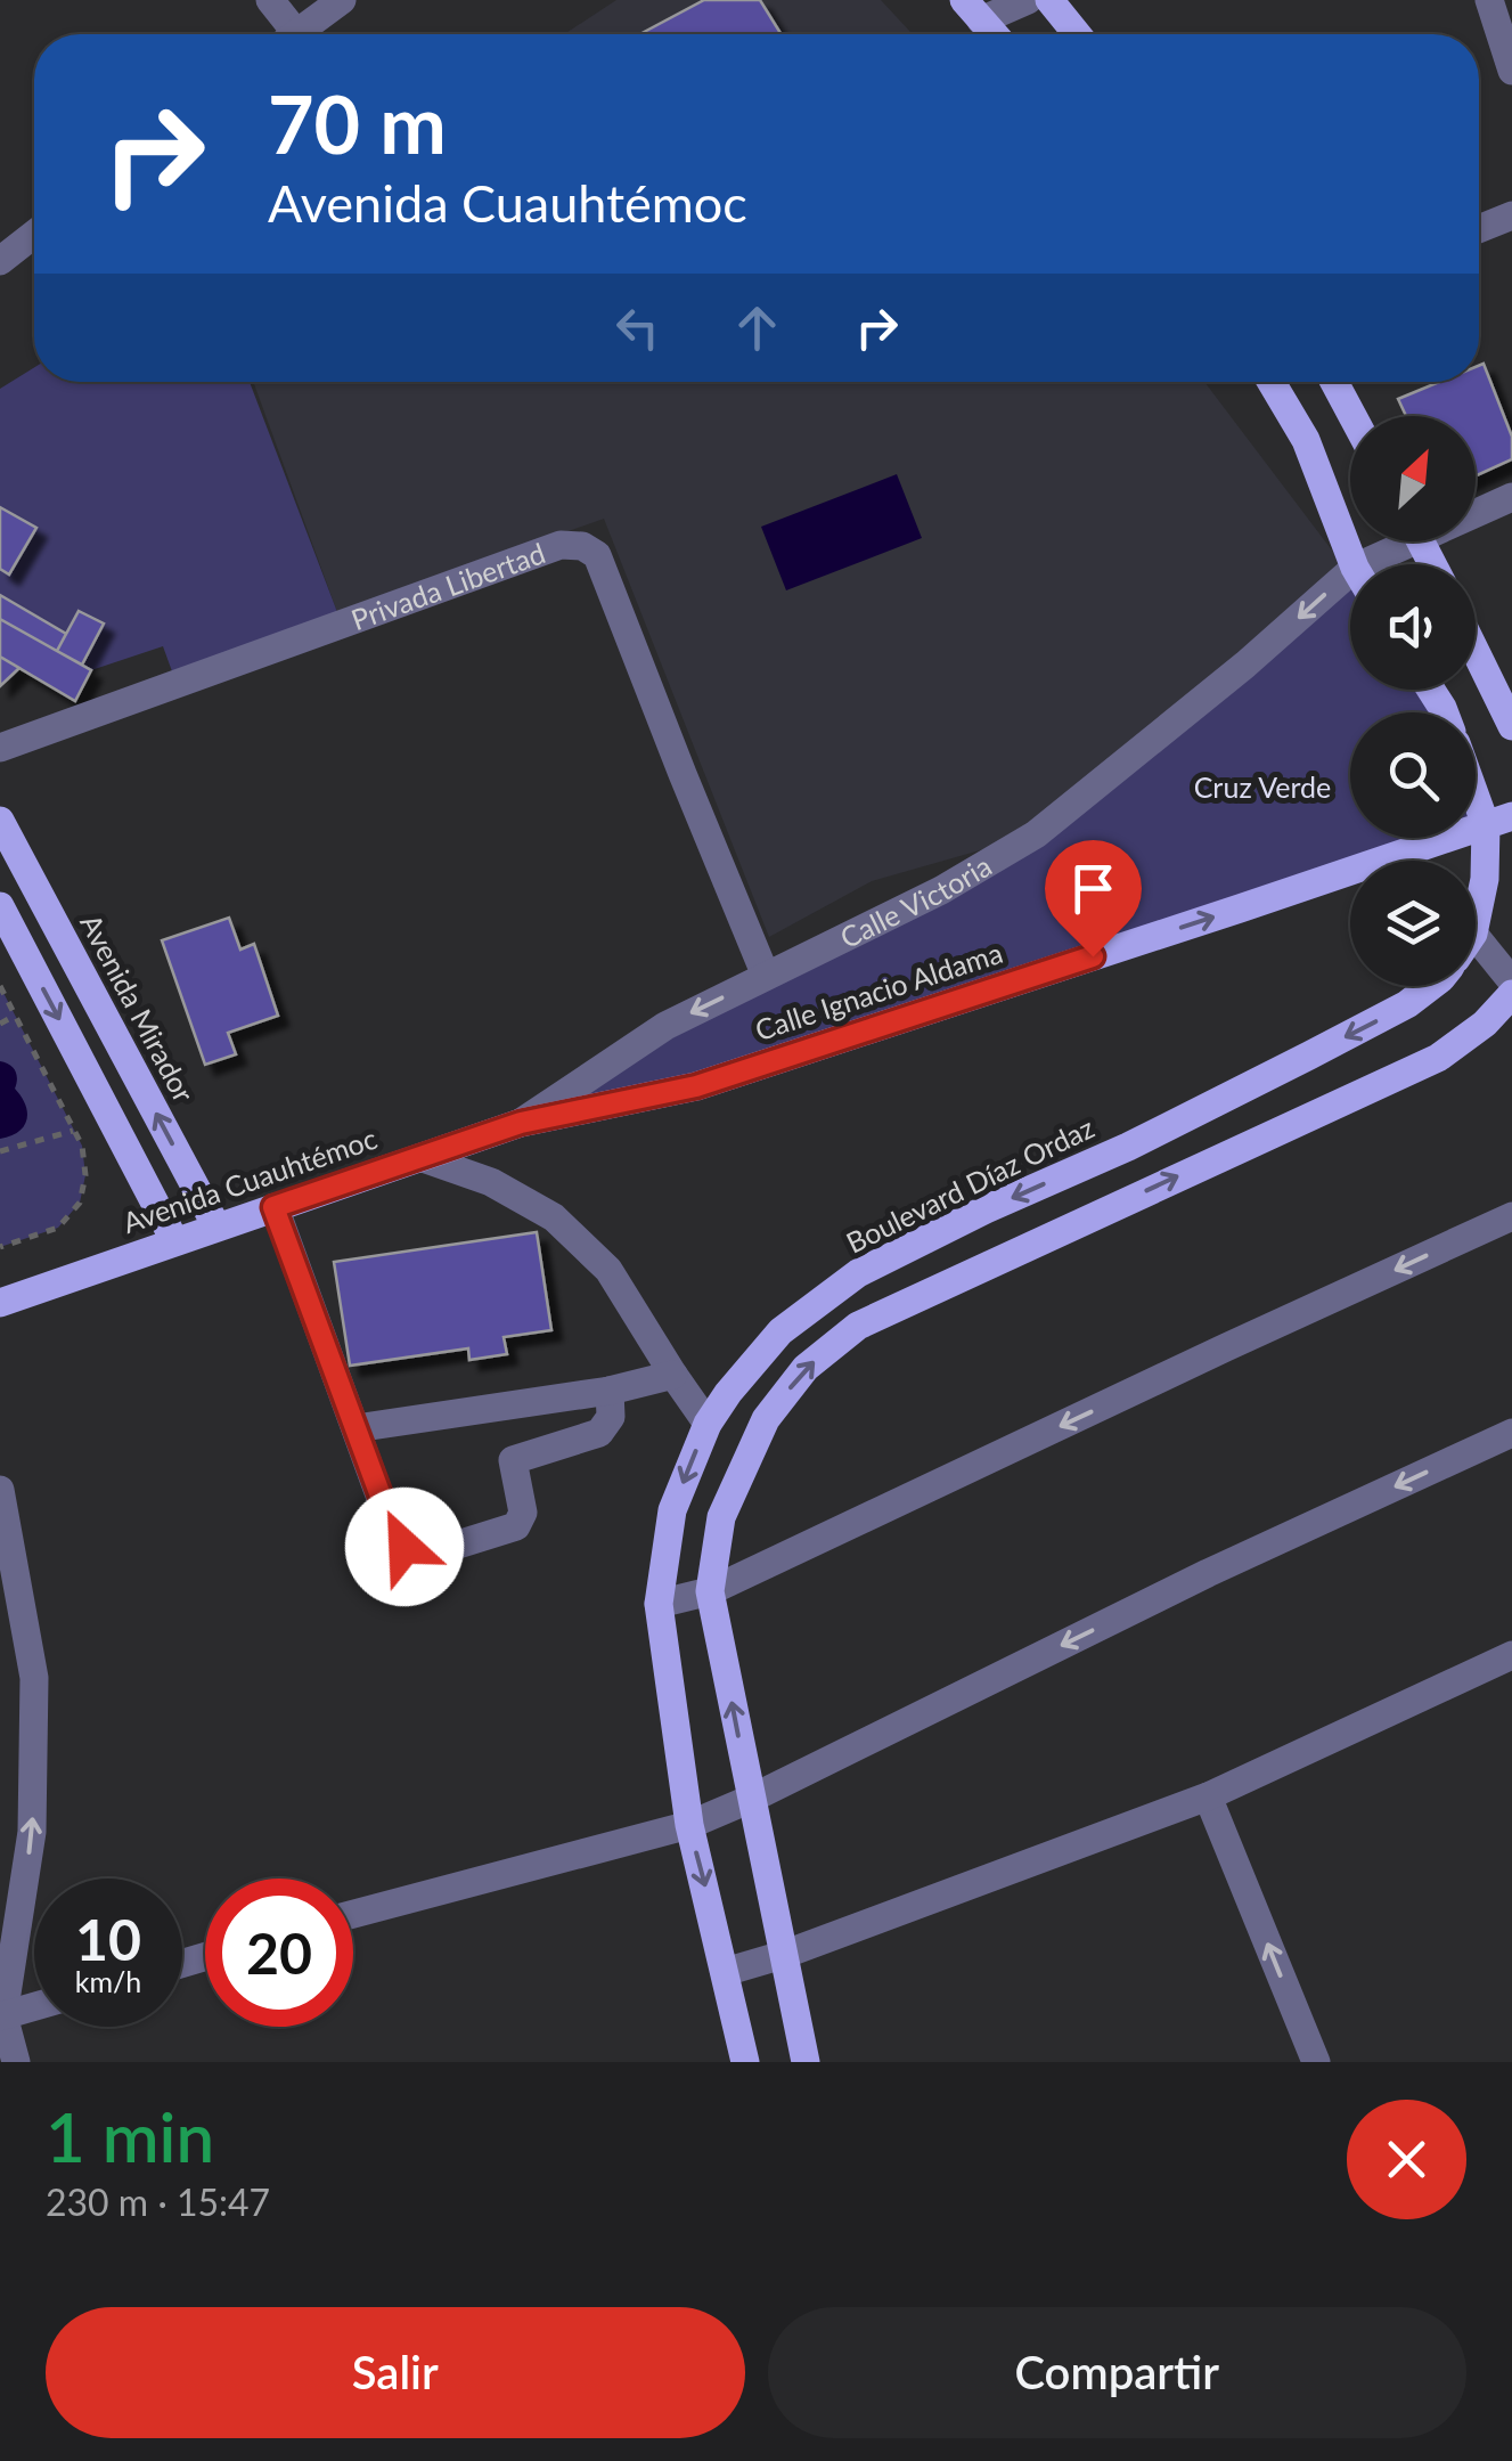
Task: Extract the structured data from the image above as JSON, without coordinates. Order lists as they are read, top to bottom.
{
  "streets": {
    "main road": [
      "Calle Ignacio Aldama",
      "Avenida Mirador",
      "Avenida Cuauhtémoc",
      "Boulevard Díaz Ordaz"
    ],
    "street": ["Privada Libertad", "Calle Victoria"]
  },
  "crossings": [
    ["Privada Libertad", "Calle Victoria"],
    ["Calle Victoria", "Calle Ignacio Aldama"],
    ["Calle Victoria", "Avenida Cuauhtémoc"],
    ["Calle Ignacio Aldama", "Avenida Cuauhtémoc"],
    ["Avenida Mirador", "Avenida Cuauhtémoc"]
  ],
  "one_way": ["Calle Victoria", "Calle Ignacio Aldama"],
  "parks": ["Cruz Verde"],
  "north": "top right",
  "page": {
    "turn": ["70 m", "Avenida Cuauhtémoc"],
    "speed": "10 km/h",
    "limit": "20",
    "heading": ["1 min", "230 m · 15:47"],
    "buttons": ["Salir", "Compartir"]
  }
}
